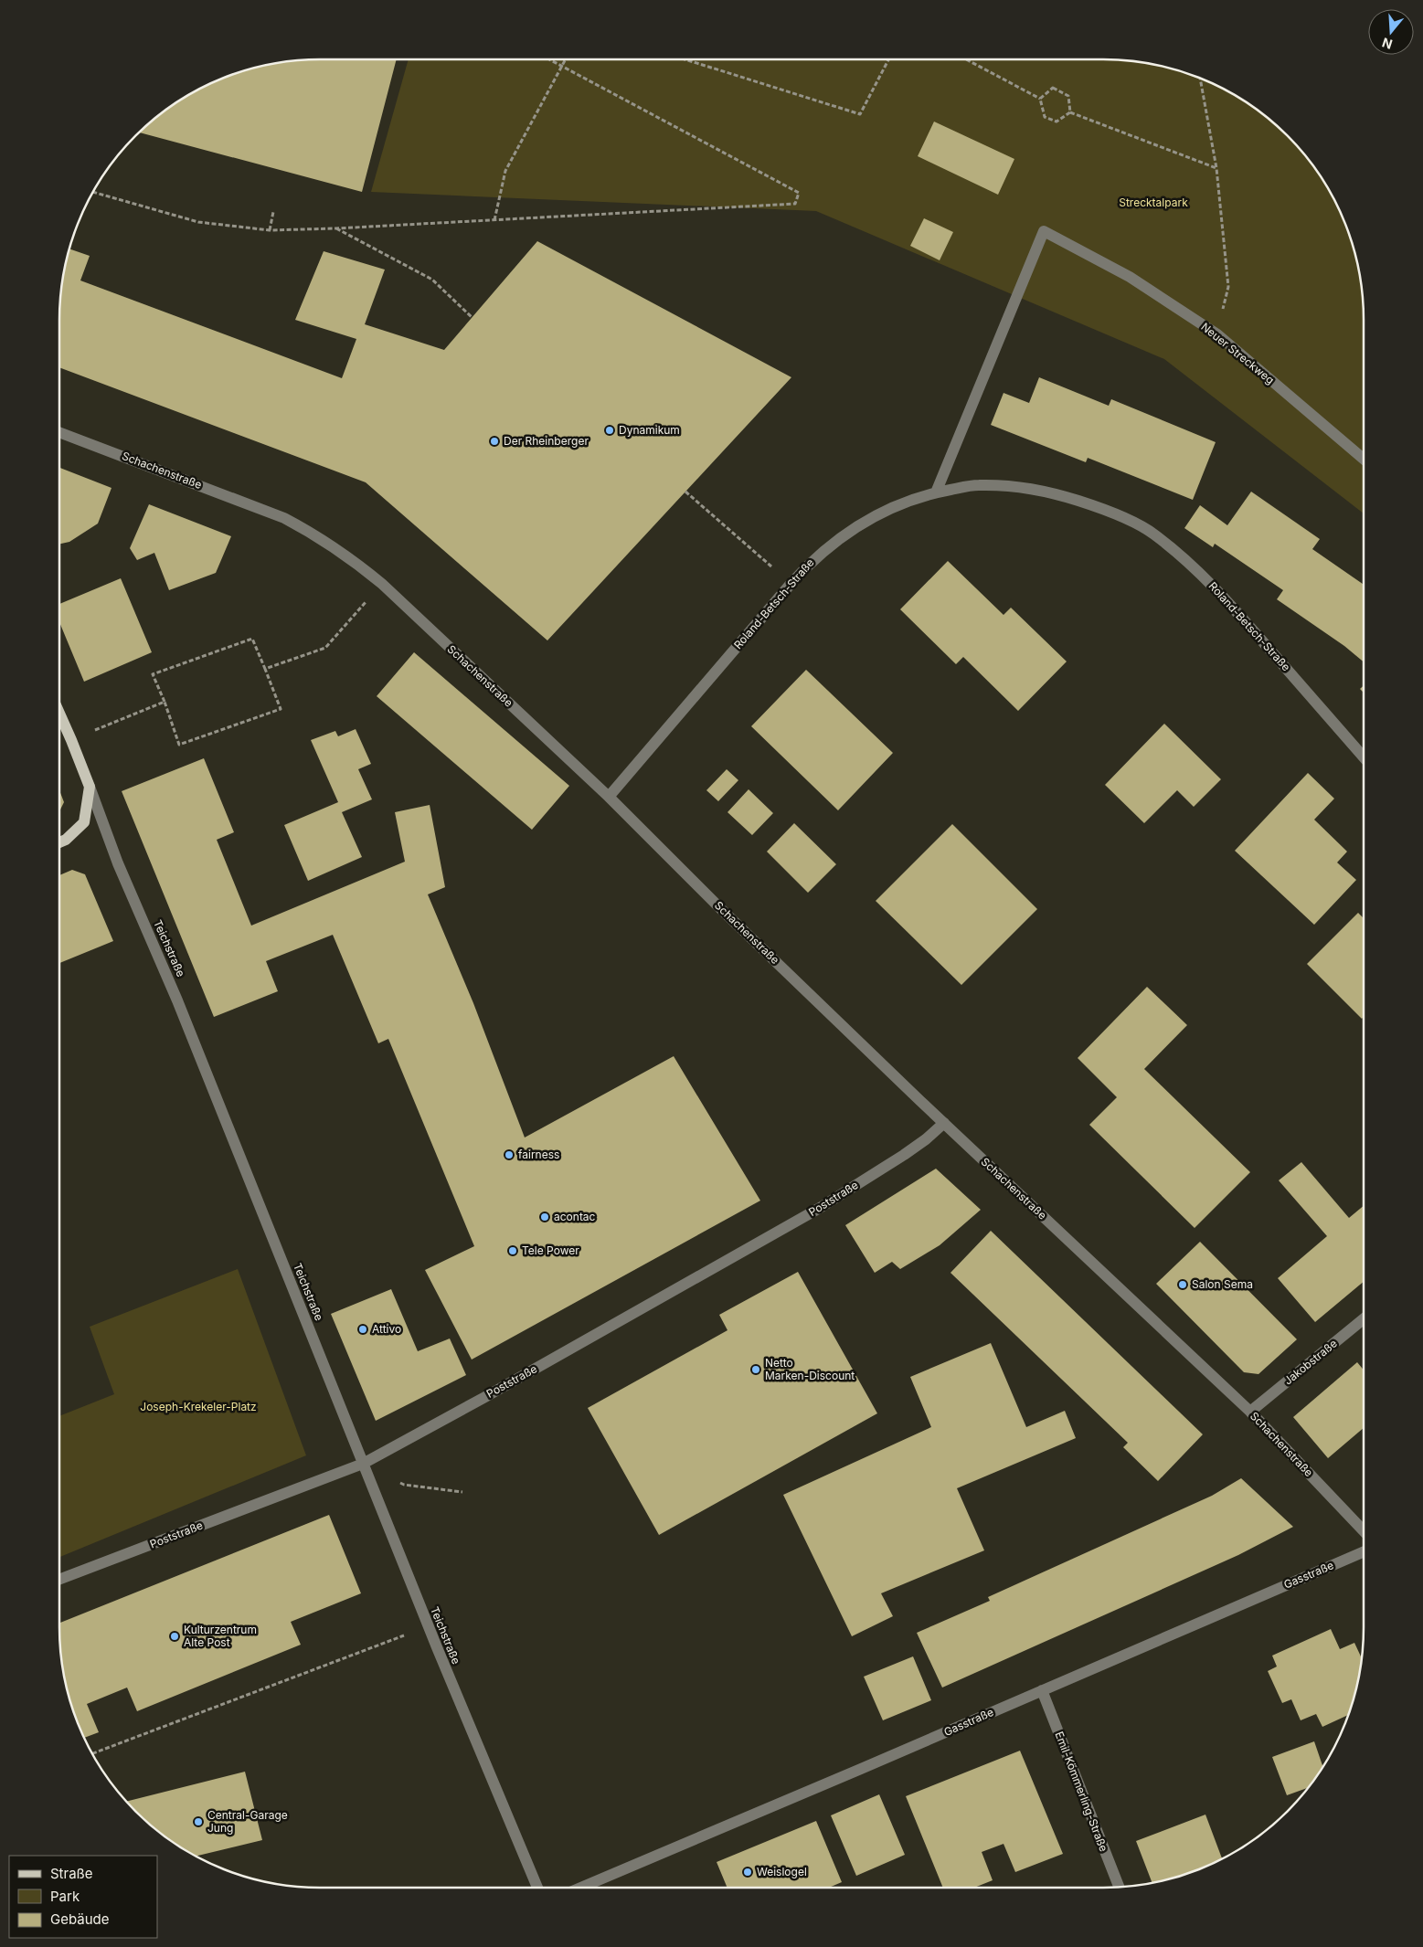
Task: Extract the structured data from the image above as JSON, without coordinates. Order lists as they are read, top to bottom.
{
  "streets": {
    "main road": ["Teichstraße"],
    "street": [
      "Neuer Streckweg",
      "Schachenstraße",
      "Roland-Betsch-Straße",
      "Poststraße",
      "Jakobstraße",
      "Gasstraße",
      "Emil-Kömmerling-Straße"
    ]
  },
  "crossings": [
    ["Neuer Streckweg", "Roland-Betsch-Straße"],
    ["Schachenstraße", "Roland-Betsch-Straße"],
    ["Schachenstraße", "Poststraße"],
    ["Schachenstraße", "Jakobstraße"],
    ["Teichstraße", "Poststraße"],
    ["Gasstraße", "Emil-Kömmerling-Straße"]
  ],
  "parks": ["Strecktalpark", "Joseph-Krekeler-Platz"],
  "places": [
    "Dynamikum",
    "Der Rheinberger",
    "fairness",
    "acontac",
    "Tele Power",
    "Salon Sema",
    "Attivo",
    "Netto Marken-Discount",
    "Kulturzentrum Alte Post",
    "Central-Garage Jung",
    "Weislogel"
  ],
  "legend": ["Straße", "Park", "Gebäude"],
  "north": "bottom"
}
